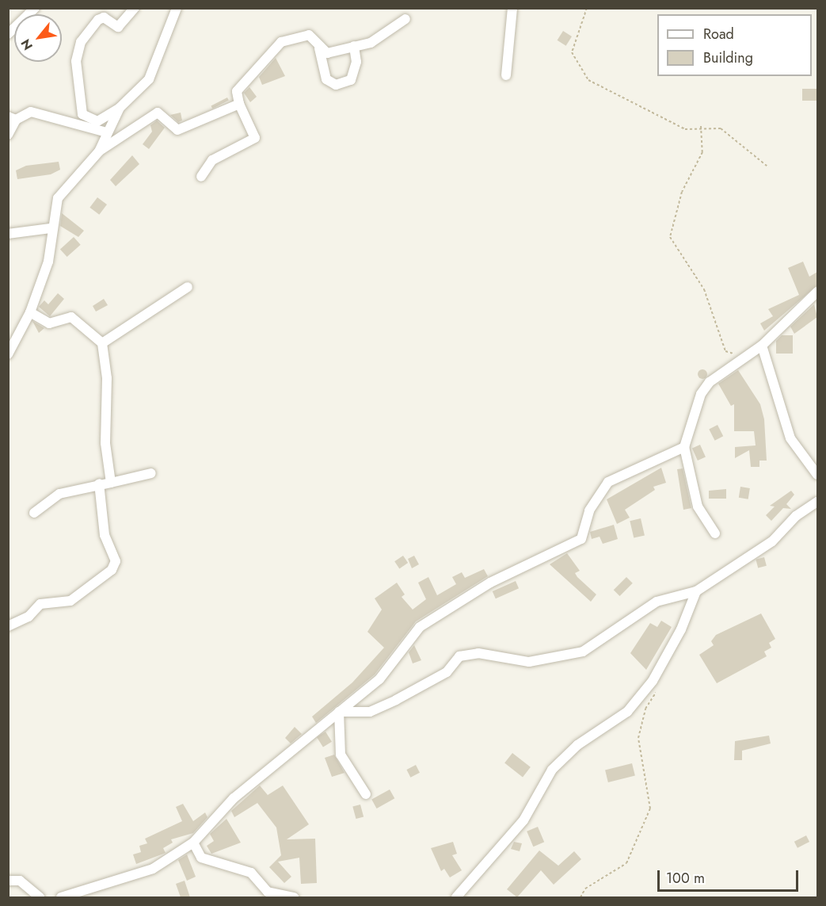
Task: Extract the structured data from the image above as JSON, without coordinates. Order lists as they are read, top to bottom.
{
  "legend": ["Road", "Building"],
  "scale_bar": "100 m",
  "north": "bottom left"
}
